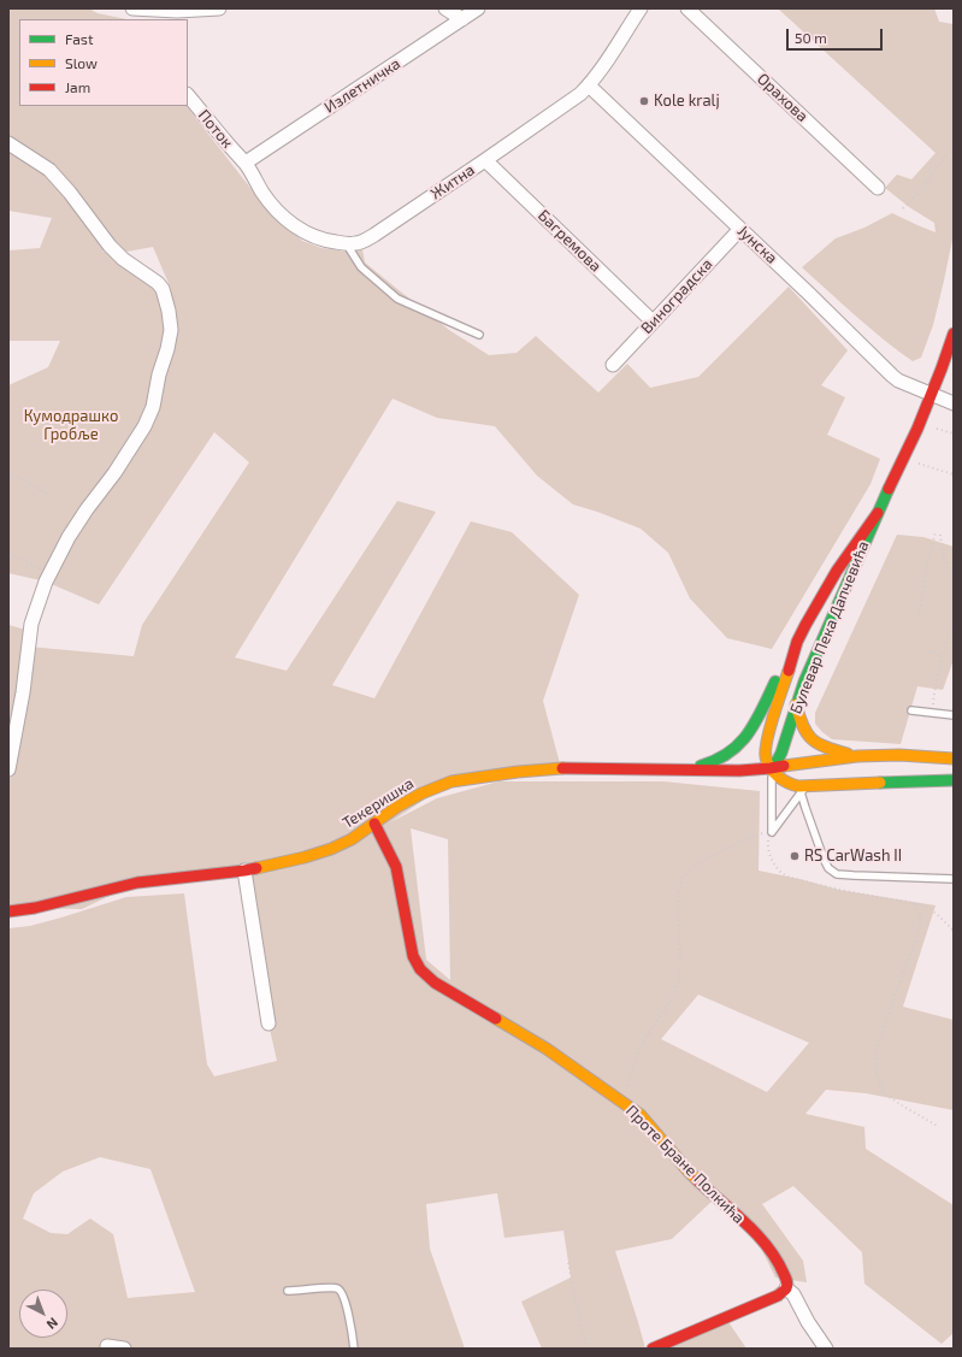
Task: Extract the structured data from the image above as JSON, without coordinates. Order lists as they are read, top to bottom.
{
  "streets": {
    "street": [
      "Излетничка",
      "Орахова",
      "Поток",
      "Житна",
      "Багремова",
      "Јунска",
      "Виноградска",
      "Булевар Пека Дапчевића",
      "Текеришка",
      "Проте Бране Полкића"
    ]
  },
  "crossings": [
    ["Излетничка", "Поток"],
    ["Излетничка", "Житна"],
    ["Поток", "Житна"],
    ["Житна", "Багремова"],
    ["Житна", "Јунска"],
    ["Багремова", "Виноградска"],
    ["Јунска", "Виноградска"],
    ["Јунска", "Булевар Пека Дапчевића"],
    ["Булевар Пека Дапчевића", "Текеришка"],
    ["Текеришка", "Проте Бране Полкића"]
  ],
  "parks": ["Кумодрашко Гробље"],
  "places": ["Kole kralj", "RS CarWash II"],
  "legend": ["Fast", "Slow", "Jam"],
  "scale_bar": "50 m",
  "north": "bottom right"
}
